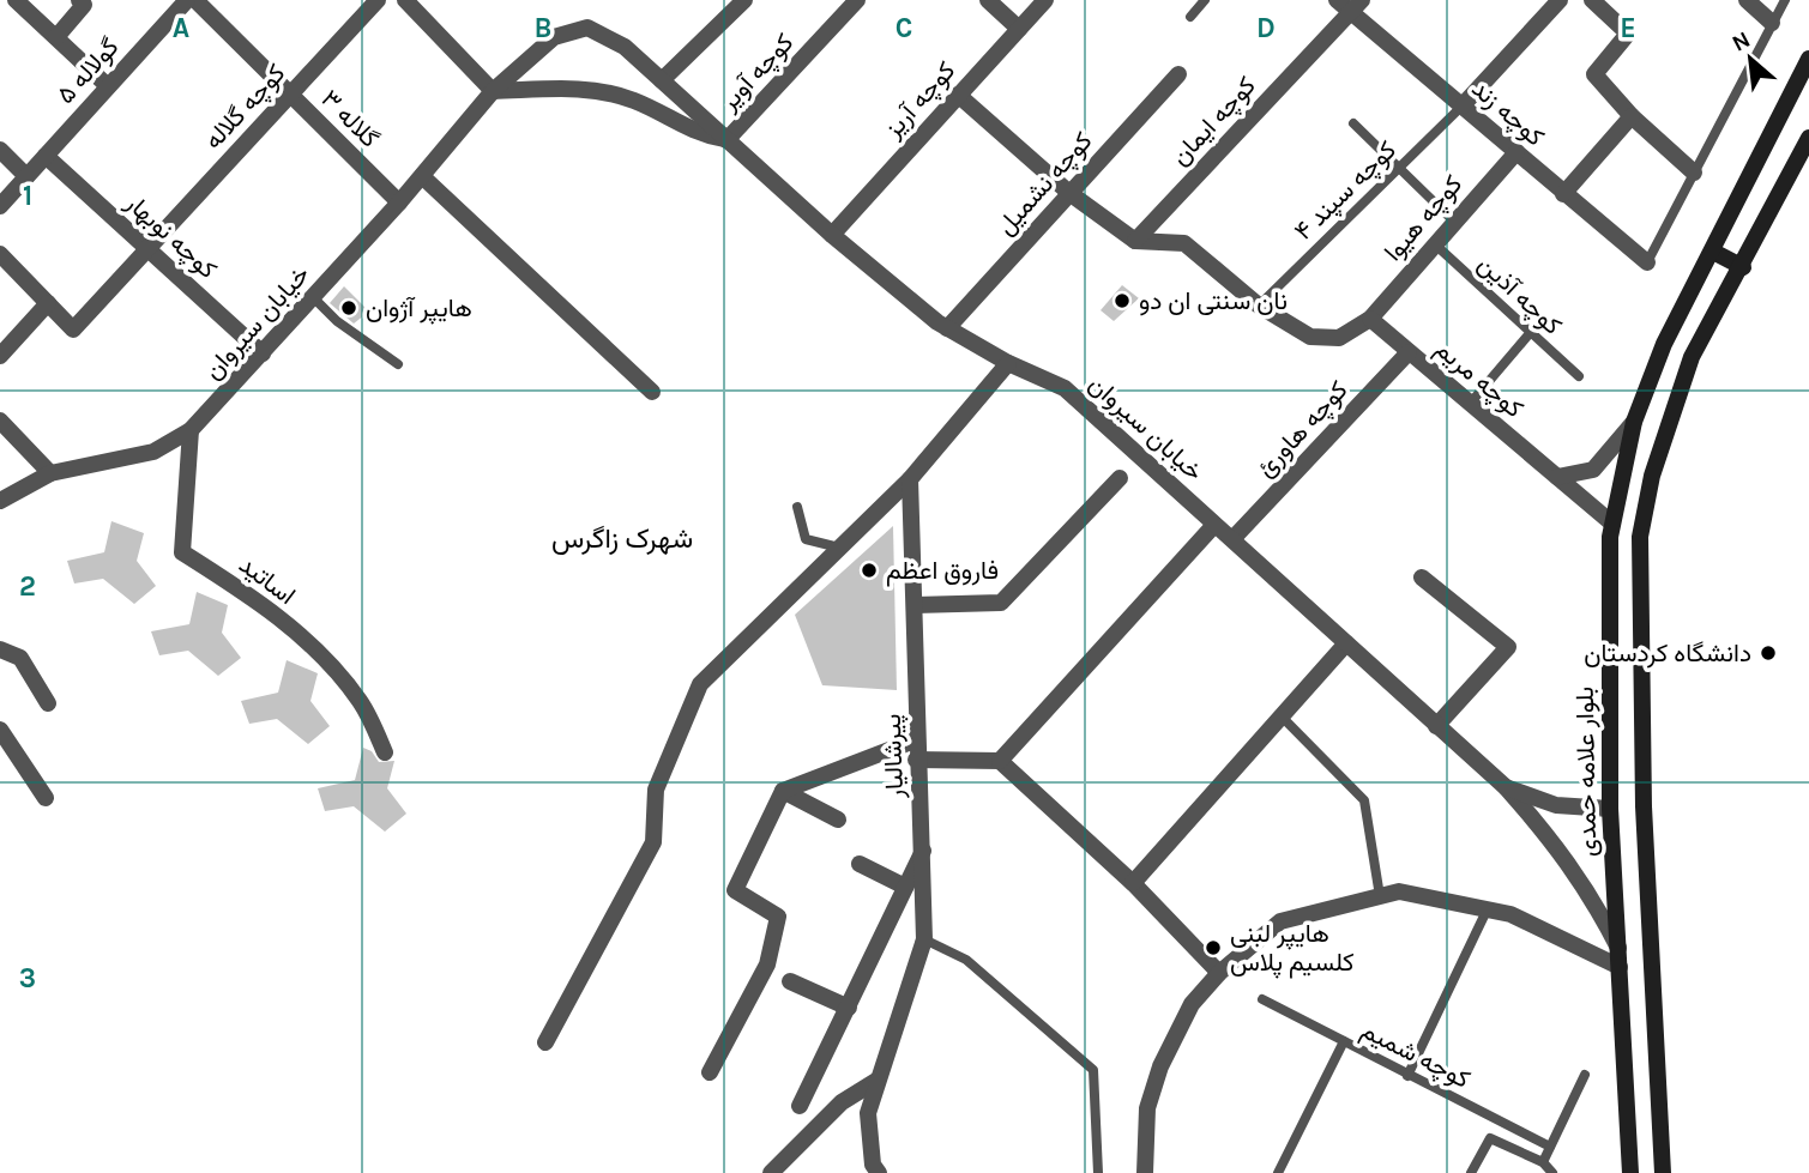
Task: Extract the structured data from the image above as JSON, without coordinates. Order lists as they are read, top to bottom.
{
  "streets": {
    "main road": ["بلوار علامه حمدی"],
    "street": [
      "گولاله ۵",
      "کوچه آویر",
      "کوچه آریز",
      "کوچه گلاله",
      "کوچه زند",
      "گلاله ۳",
      "کوچه ایمان",
      "کوچه نشمیل",
      "کوچه هیوا",
      "کوچه نوبهار",
      "خیابان سیروان",
      "کوچه مریم",
      "کوچه هاورئ",
      "اساتید",
      "پیرشالیار"
    ],
    "lane": ["کوچه سپند ۴", "کوچه آذین", "کوچه شمیم"]
  },
  "crossings": [
    ["گولاله ۵", "کوچه نوبهار"],
    ["کوچه آویر", "خیابان سیروان"],
    ["کوچه آریز", "خیابان سیروان"],
    ["کوچه گلاله", "گلاله ۳"],
    ["کوچه گلاله", "کوچه نوبهار"],
    ["کوچه زند", "کوچه ایمان"],
    ["کوچه زند", "کوچه سپند ۴"],
    ["کوچه زند", "کوچه هیوا"],
    ["گلاله ۳", "خیابان سیروان"],
    ["کوچه نشمیل", "خیابان سیروان"],
    ["کوچه هیوا", "کوچه آذین"],
    ["کوچه هیوا", "کوچه مریم"],
    ["کوچه نوبهار", "خیابان سیروان"],
    ["خیابان سیروان", "کوچه هاورئ"],
    ["خیابان سیروان", "اساتید"],
    ["کوچه مریم", "کوچه هاورئ"],
    ["کوچه مریم", "بلوار علامه حمدی"]
  ],
  "districts": ["شهرک زاگرس"],
  "places": [
    "نان سنتی ان دو",
    "هایپر آژوان",
    "فاروق اعظم",
    "دانشگاه کردستان",
    "هایپر لبنی کلسیم پلاس"
  ],
  "north": "top left",
  "grid": {
    "columns": [
      "A",
      "B",
      "C",
      "D",
      "E"
    ],
    "rows": ["1", "2", "3"]
  }
}
